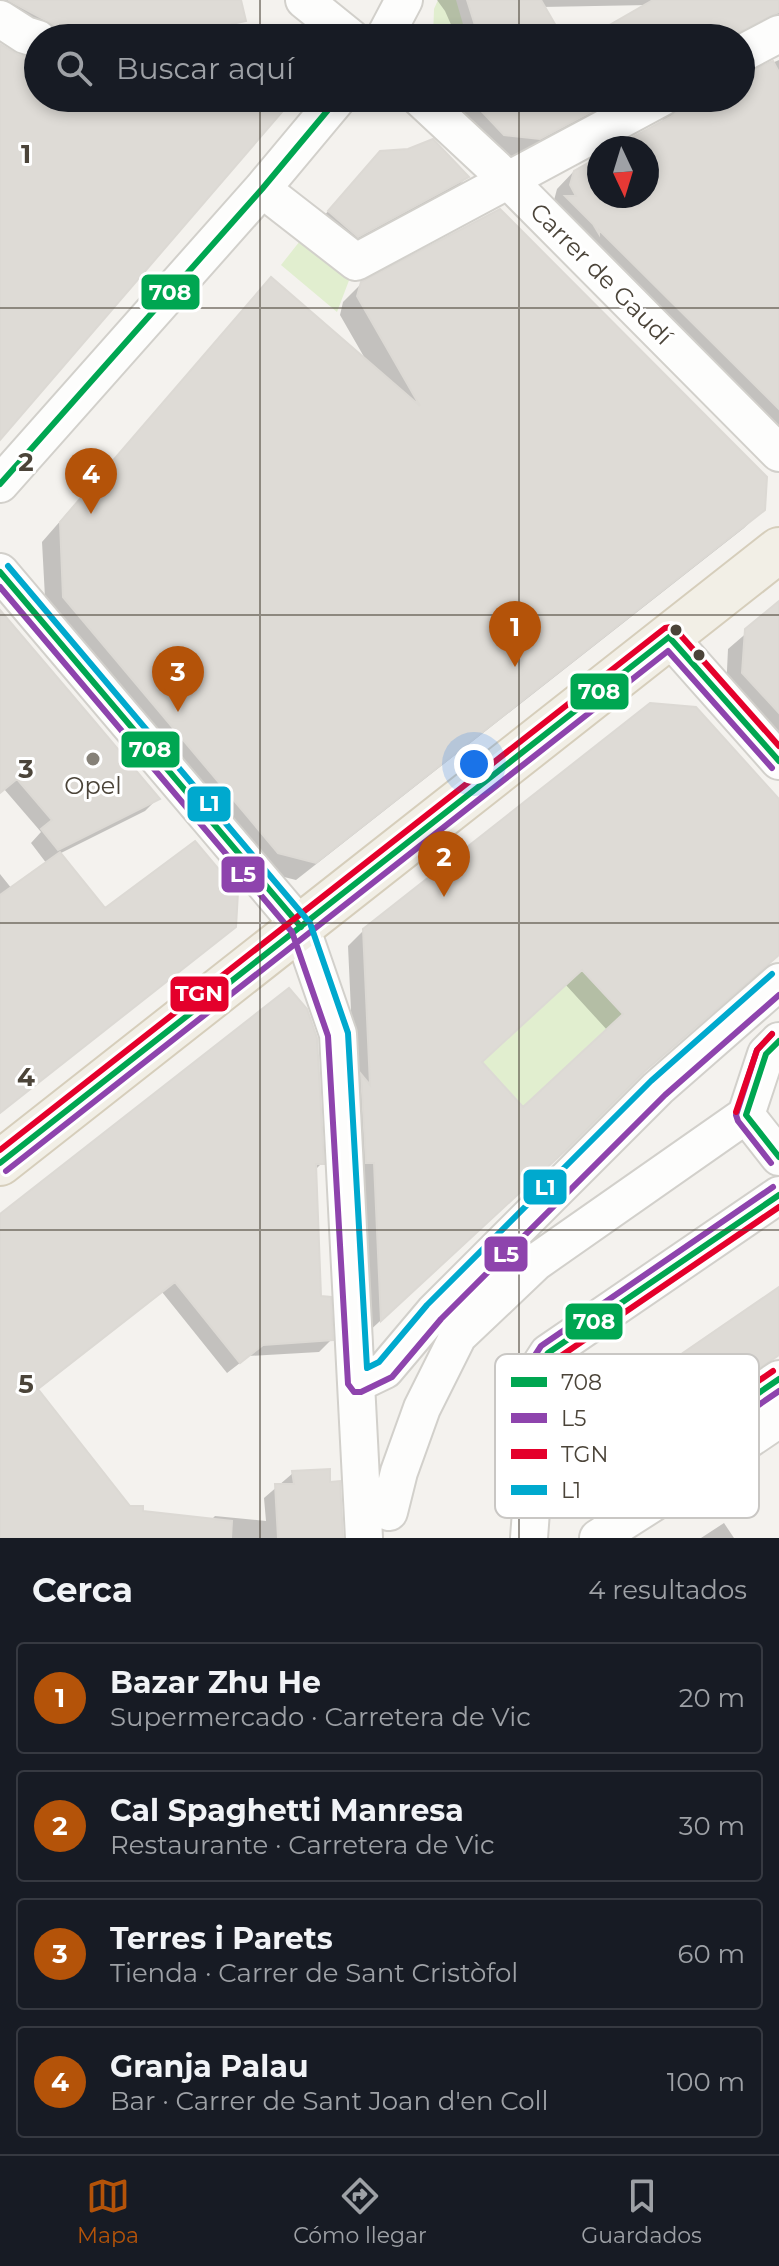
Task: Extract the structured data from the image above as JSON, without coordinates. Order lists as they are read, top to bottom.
{
  "streets": {
    "street": ["Carrer de Gaudí"]
  },
  "places": ["Opel"],
  "lines": [
    "transit line 708",
    "transit line L1",
    "transit line L5",
    "transit line TGN"
  ],
  "legend": [
    "708",
    "L5",
    "TGN",
    "L1"
  ],
  "north": "bottom",
  "page": {
    "search": "Buscar aquí",
    "pins": [
      "4",
      "1",
      "3",
      "2"
    ],
    "heading": ["Cerca", "4 resultados"],
    "list": [
      {
        "mark": "1",
        "name": "Bazar Zhu He",
        "note": "Supermercado · Carretera de Vic",
        "value": "20 m"
      },
      {
        "mark": "2",
        "name": "Cal Spaghetti Manresa",
        "note": "Restaurante · Carretera de Vic",
        "value": "30 m"
      },
      {
        "mark": "3",
        "name": "Terres i Parets",
        "note": "Tienda · Carrer de Sant Cristòfol",
        "value": "60 m"
      },
      {
        "mark": "4",
        "name": "Granja Palau",
        "note": "Bar · Carrer de Sant Joan d'en Coll",
        "value": "100 m"
      }
    ],
    "nav": ["Mapa", "Cómo llegar", "Guardados"]
  },
  "grid": {
    "rows": [
      "1",
      "2",
      "3",
      "4",
      "5"
    ]
  }
}
